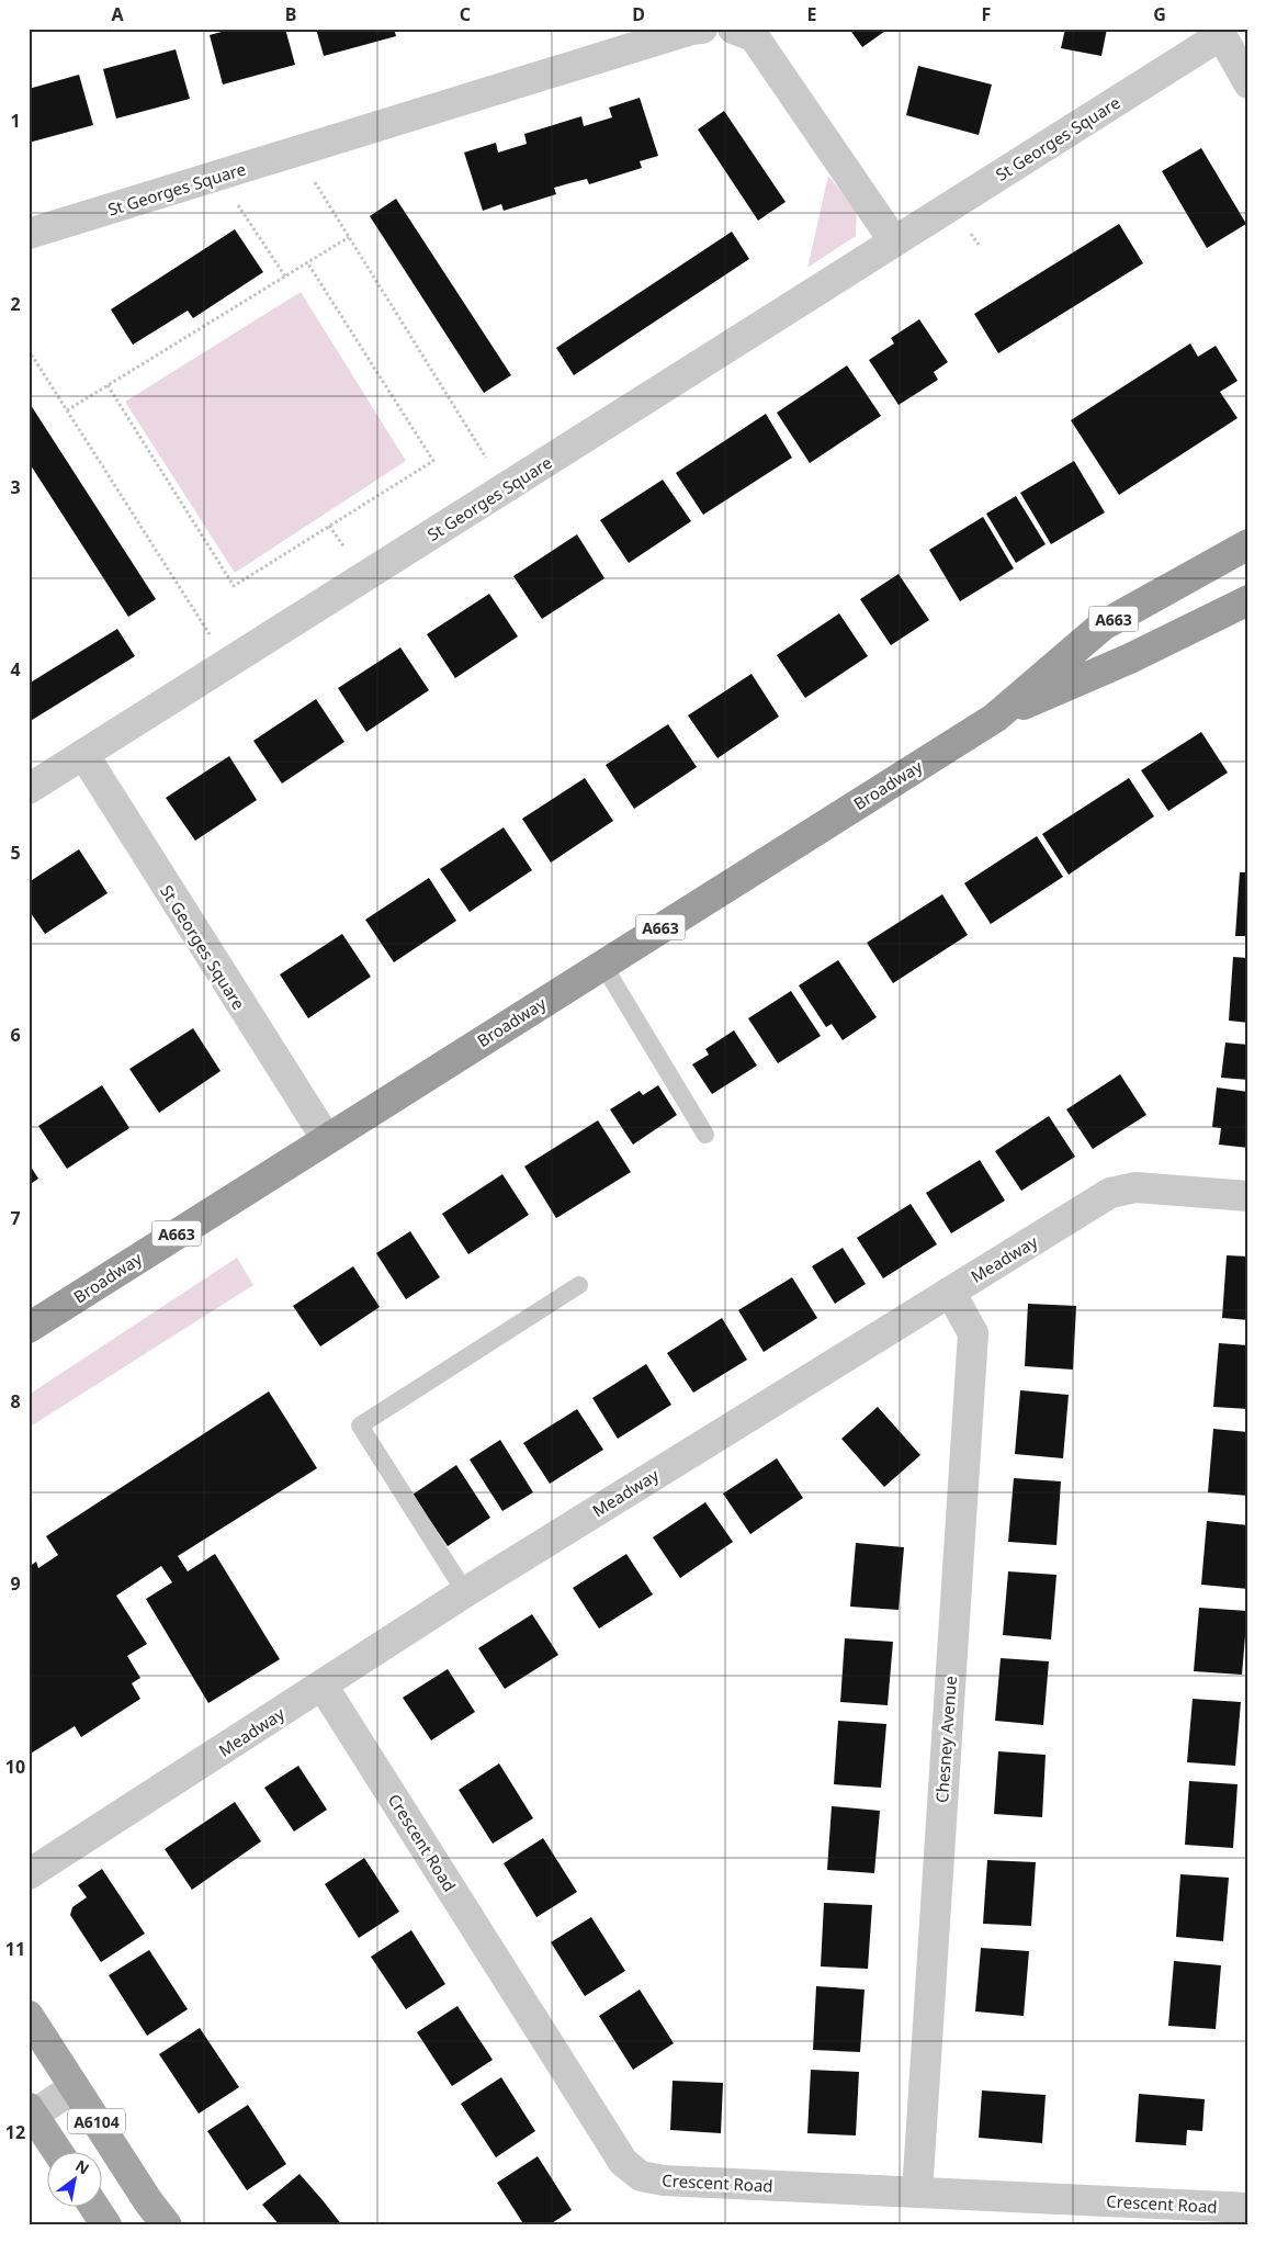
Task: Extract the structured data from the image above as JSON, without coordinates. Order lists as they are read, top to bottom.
{
  "streets": {
    "highway": ["A663", "Broadway"],
    "main road": ["A6104"],
    "street": [
      "St Georges Square",
      "Meadway",
      "Chesney Avenue",
      "Crescent Road"
    ]
  },
  "crossings": [
    ["St Georges Square", "Broadway"],
    ["Meadway", "Chesney Avenue"],
    ["Meadway", "Crescent Road"],
    ["Chesney Avenue", "Crescent Road"]
  ],
  "north": "top right",
  "grid": {
    "columns": [
      "A",
      "B",
      "C",
      "D",
      "E",
      "F",
      "G"
    ],
    "rows": [
      "1",
      "2",
      "3",
      "4",
      "5",
      "6",
      "7",
      "8",
      "9",
      "10",
      "11",
      "12"
    ]
  }
}
